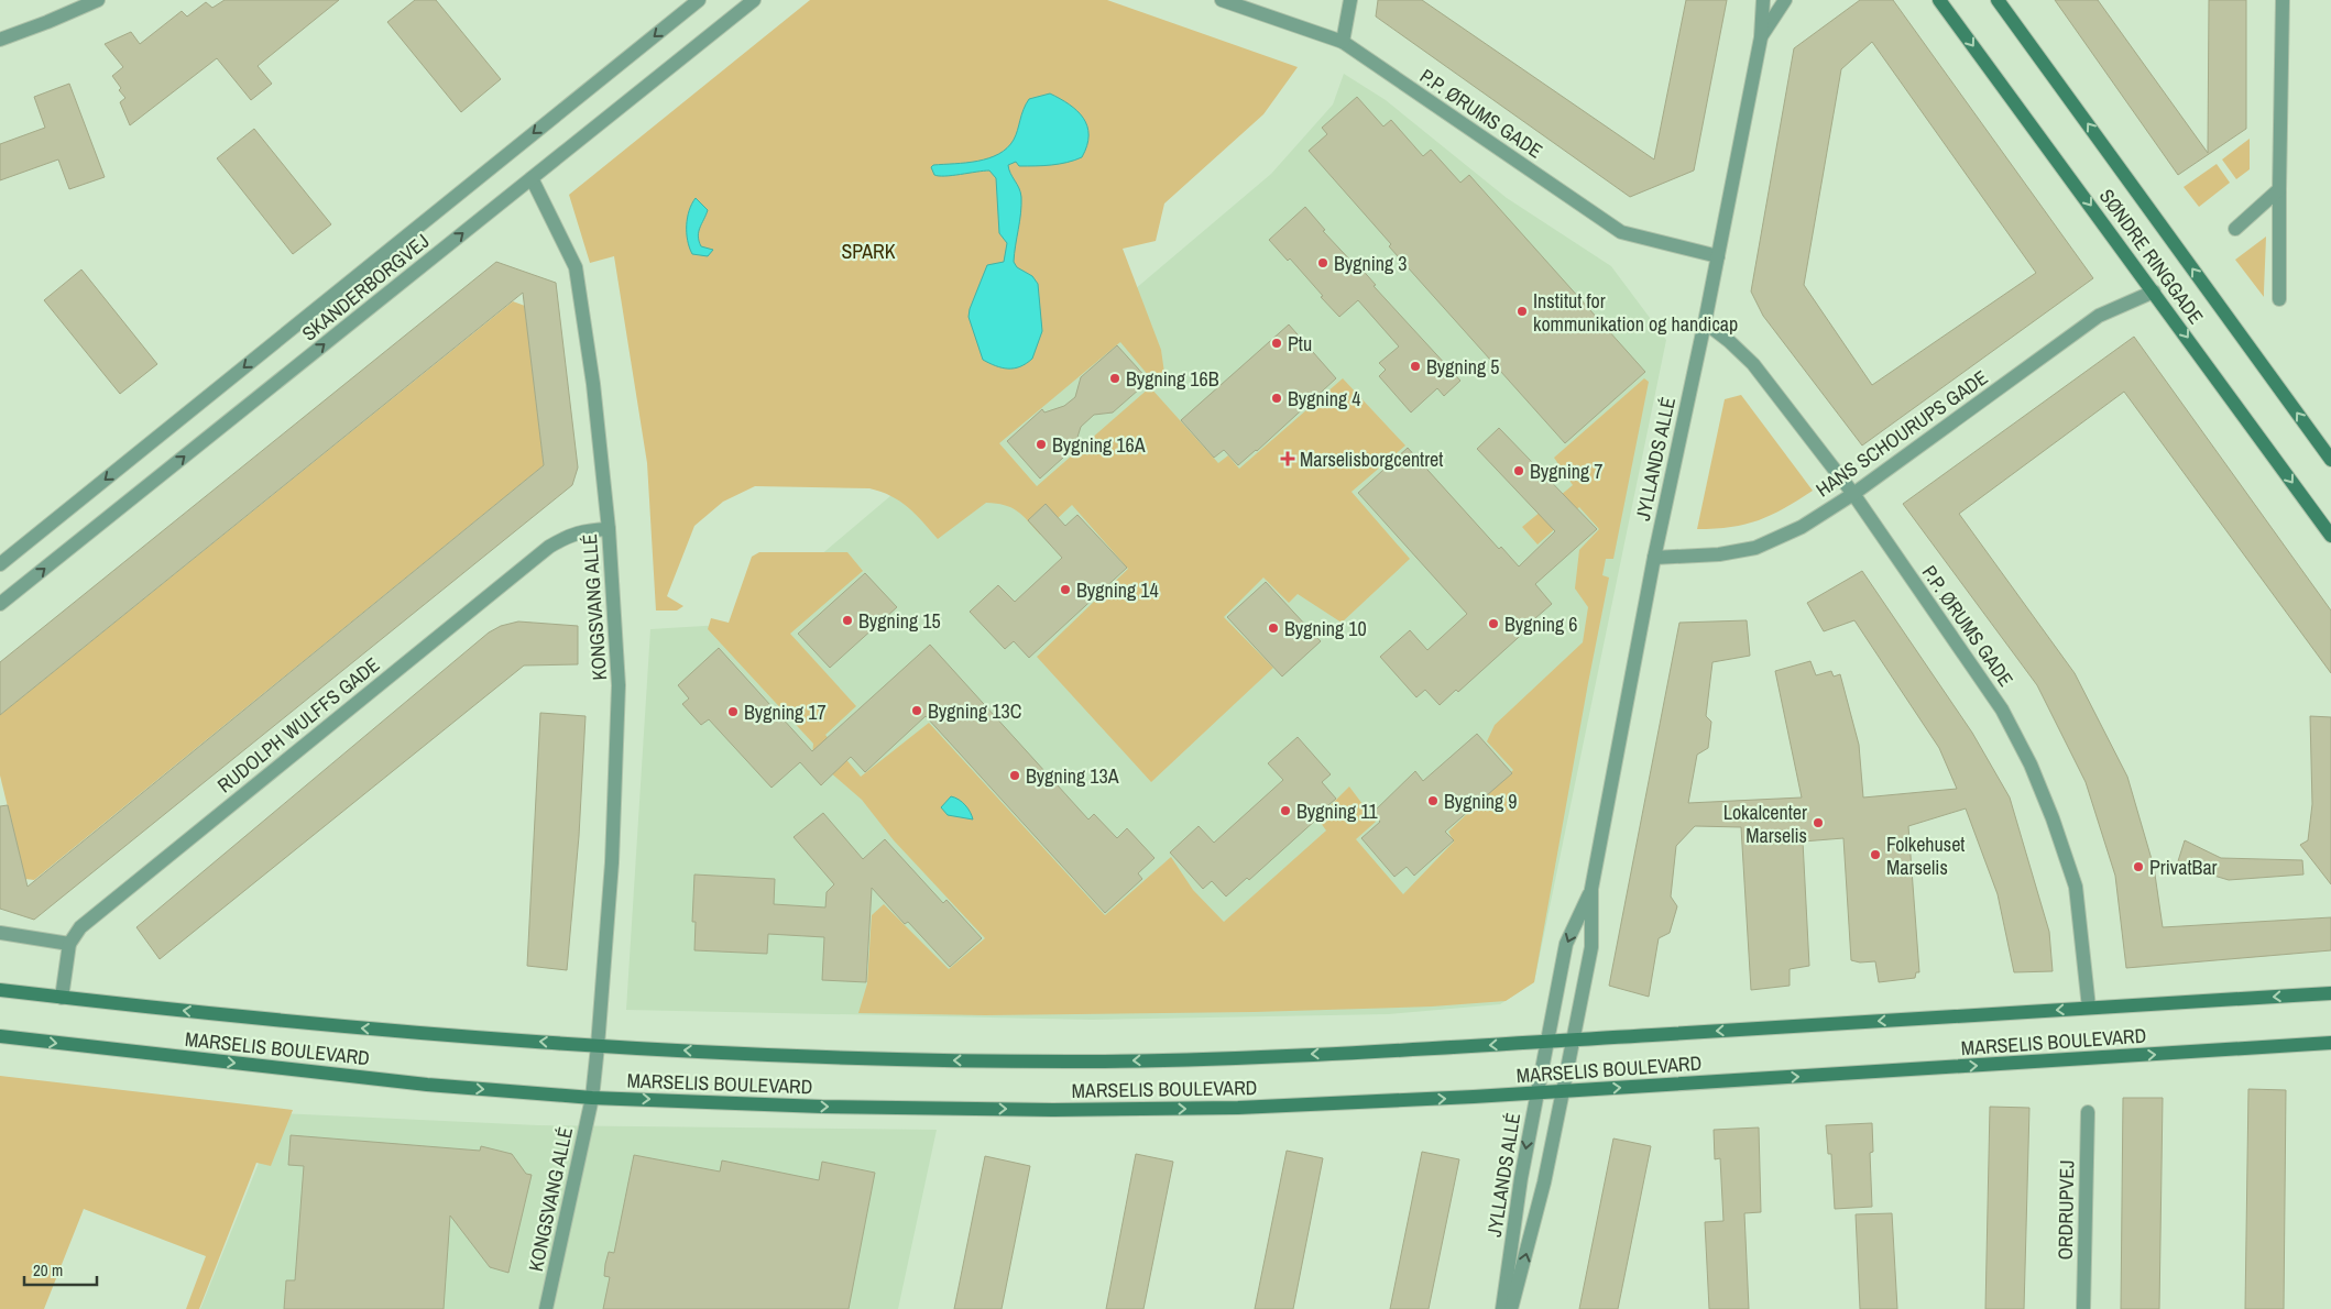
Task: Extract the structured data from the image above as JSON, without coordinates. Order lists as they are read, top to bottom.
{
  "streets": {
    "main road": ["SØNDRE RINGGADE", "MARSELIS BOULEVARD"],
    "street": [
      "P.P. ØRUMS GADE",
      "SKANDERBORGVEJ",
      "HANS SCHOURUPS GADE",
      "JYLLANDS ALLÉ",
      "KONGSVANG ALLÉ",
      "RUDOLPH WULFFS GADE",
      "ORDRUPVEJ"
    ]
  },
  "crossings": [
    ["P.P. ØRUMS GADE", "HANS SCHOURUPS GADE"],
    ["P.P. ØRUMS GADE", "JYLLANDS ALLÉ"],
    ["P.P. ØRUMS GADE", "MARSELIS BOULEVARD"],
    ["SØNDRE RINGGADE", "HANS SCHOURUPS GADE"],
    ["SKANDERBORGVEJ", "KONGSVANG ALLÉ"],
    ["HANS SCHOURUPS GADE", "JYLLANDS ALLÉ"],
    ["JYLLANDS ALLÉ", "MARSELIS BOULEVARD"],
    ["KONGSVANG ALLÉ", "RUDOLPH WULFFS GADE"],
    ["KONGSVANG ALLÉ", "MARSELIS BOULEVARD"],
    ["RUDOLPH WULFFS GADE", "MARSELIS BOULEVARD"]
  ],
  "parks": ["SPARK"],
  "places": {
    "other": [
      "Bygning 3",
      "Institut for kommunikation og handicap",
      "Ptu",
      "Bygning 5",
      "Bygning 16B",
      "Bygning 4",
      "Bygning 16A",
      "Bygning 7",
      "Bygning 14",
      "Bygning 15",
      "Bygning 6",
      "Bygning 10",
      "Bygning 13C",
      "Bygning 17",
      "Bygning 13A",
      "Bygning 9",
      "Bygning 11",
      "Lokalcenter Marselis",
      "Folkehuset Marselis",
      "PrivatBar"
    ],
    "health": ["Marselisborgcentret"]
  },
  "scale_bar": "20 m"
}
